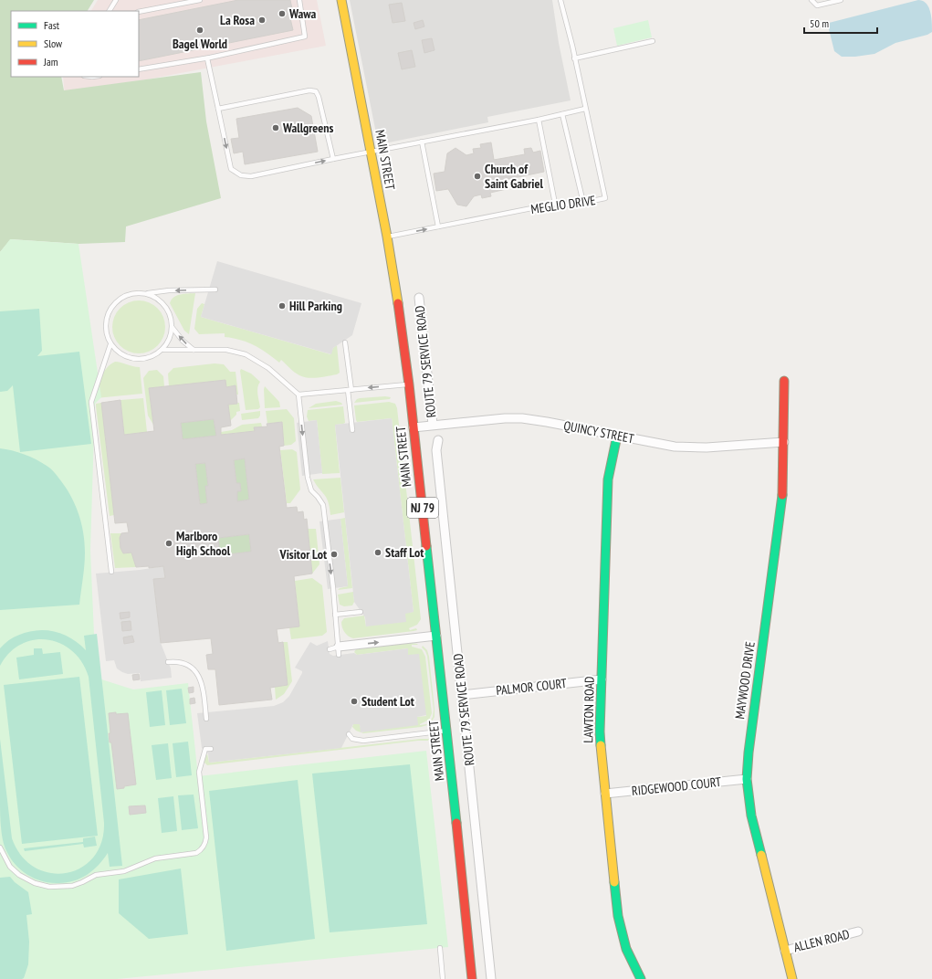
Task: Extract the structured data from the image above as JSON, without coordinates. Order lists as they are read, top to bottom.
{
  "streets": {
    "street": [
      "MAIN STREET",
      "ROUTE 79 SERVICE ROAD",
      "QUINCY STREET",
      "NJ 79",
      "MAYWOOD DRIVE",
      "PALMOR COURT",
      "LAWTON ROAD",
      "RIDGEWOOD COURT",
      "ALLEN ROAD"
    ],
    "lane": ["MEGLIO DRIVE"]
  },
  "crossings": [
    ["MAIN STREET", "MEGLIO DRIVE"],
    ["MAIN STREET", "QUINCY STREET"],
    ["ROUTE 79 SERVICE ROAD", "QUINCY STREET"],
    ["ROUTE 79 SERVICE ROAD", "PALMOR COURT"],
    ["QUINCY STREET", "MAYWOOD DRIVE"],
    ["QUINCY STREET", "LAWTON ROAD"],
    ["MAYWOOD DRIVE", "RIDGEWOOD COURT"],
    ["MAYWOOD DRIVE", "ALLEN ROAD"],
    ["PALMOR COURT", "LAWTON ROAD"],
    ["LAWTON ROAD", "RIDGEWOOD COURT"]
  ],
  "places": [
    "Wawa",
    "La Rosa",
    "Bagel World",
    "Wallgreens",
    "Church of Saint Gabriel",
    "Hill Parking",
    "Marlboro High School",
    "Staff Lot",
    "Visitor Lot",
    "Student Lot"
  ],
  "legend": ["Fast", "Slow", "Jam"],
  "scale_bar": "50 m"
}
